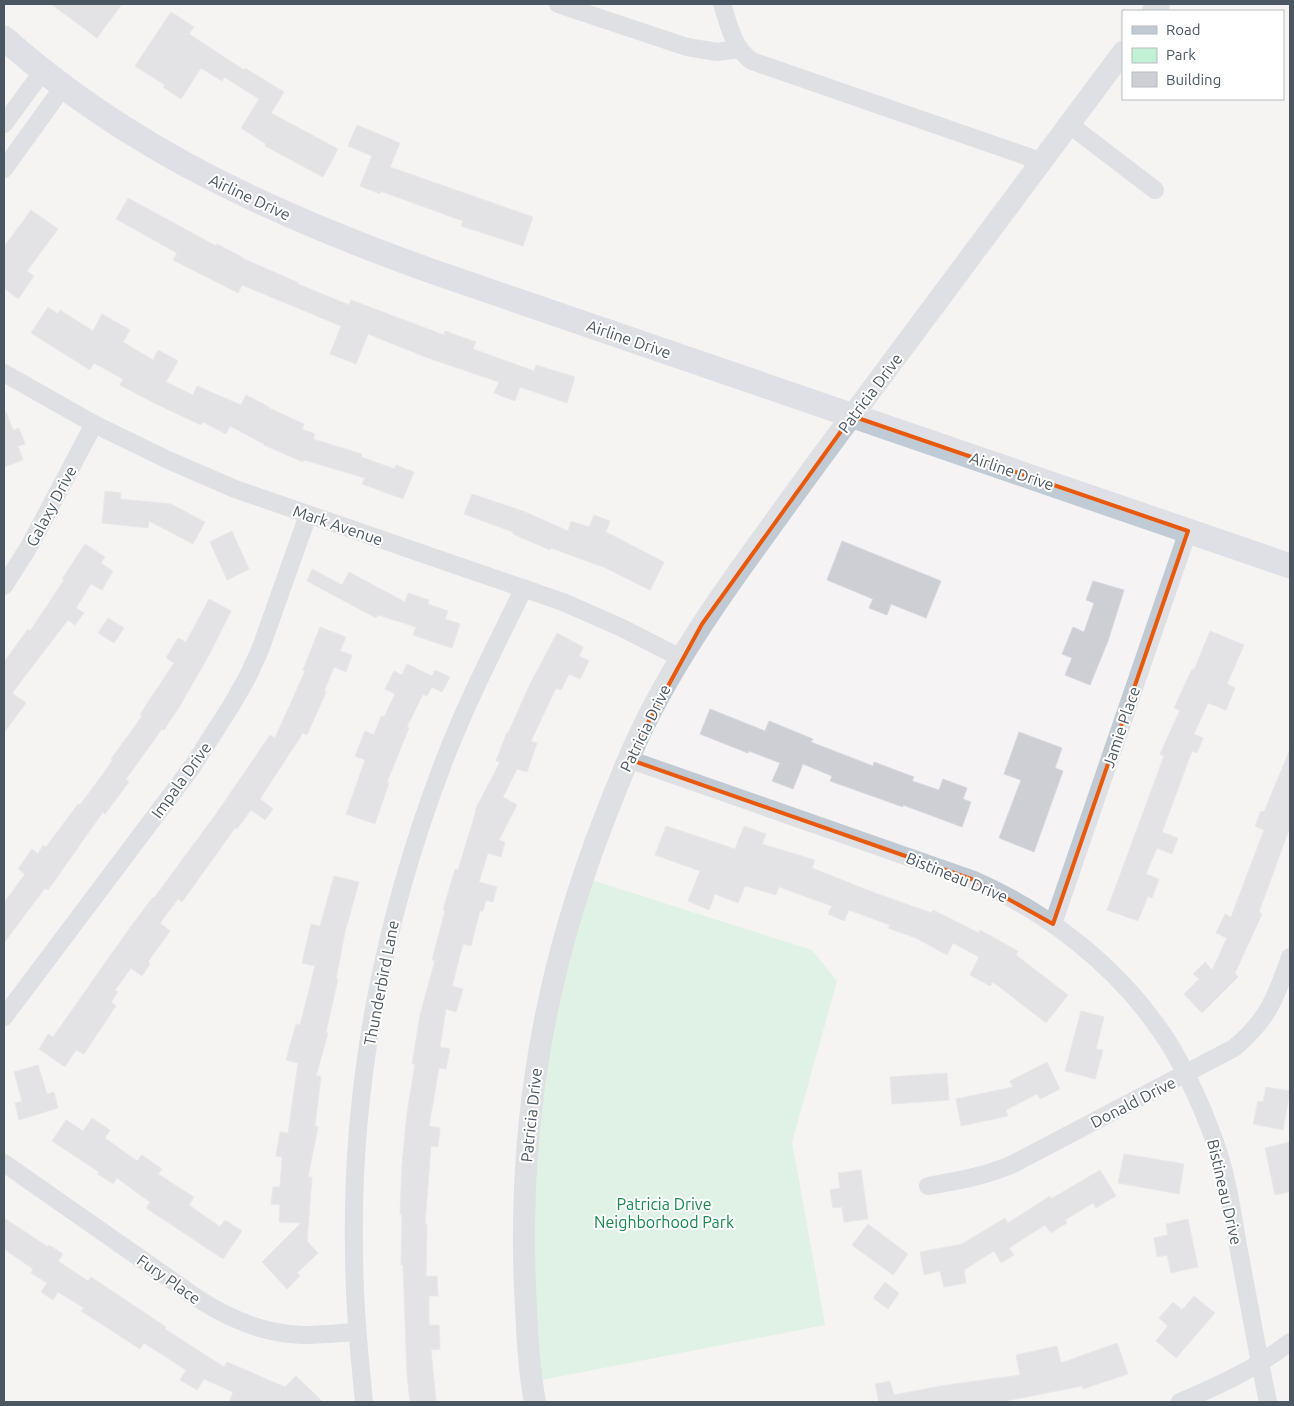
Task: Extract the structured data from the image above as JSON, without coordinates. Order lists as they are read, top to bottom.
{
  "streets": {
    "main road": ["Airline Drive"],
    "street": [
      "Patricia Drive",
      "Galaxy Drive",
      "Mark Avenue",
      "Jamie Place",
      "Impala Drive",
      "Bistineau Drive",
      "Thunderbird Lane",
      "Donald Drive",
      "Fury Place"
    ]
  },
  "crossings": [
    ["Airline Drive", "Patricia Drive"],
    ["Airline Drive", "Jamie Place"],
    ["Patricia Drive", "Mark Avenue"],
    ["Patricia Drive", "Bistineau Drive"],
    ["Galaxy Drive", "Mark Avenue"],
    ["Mark Avenue", "Impala Drive"],
    ["Mark Avenue", "Thunderbird Lane"],
    ["Jamie Place", "Bistineau Drive"],
    ["Bistineau Drive", "Donald Drive"],
    ["Thunderbird Lane", "Fury Place"]
  ],
  "parks": ["Patricia Drive Neighborhood Park"],
  "legend": ["Road", "Park", "Building"]
}
